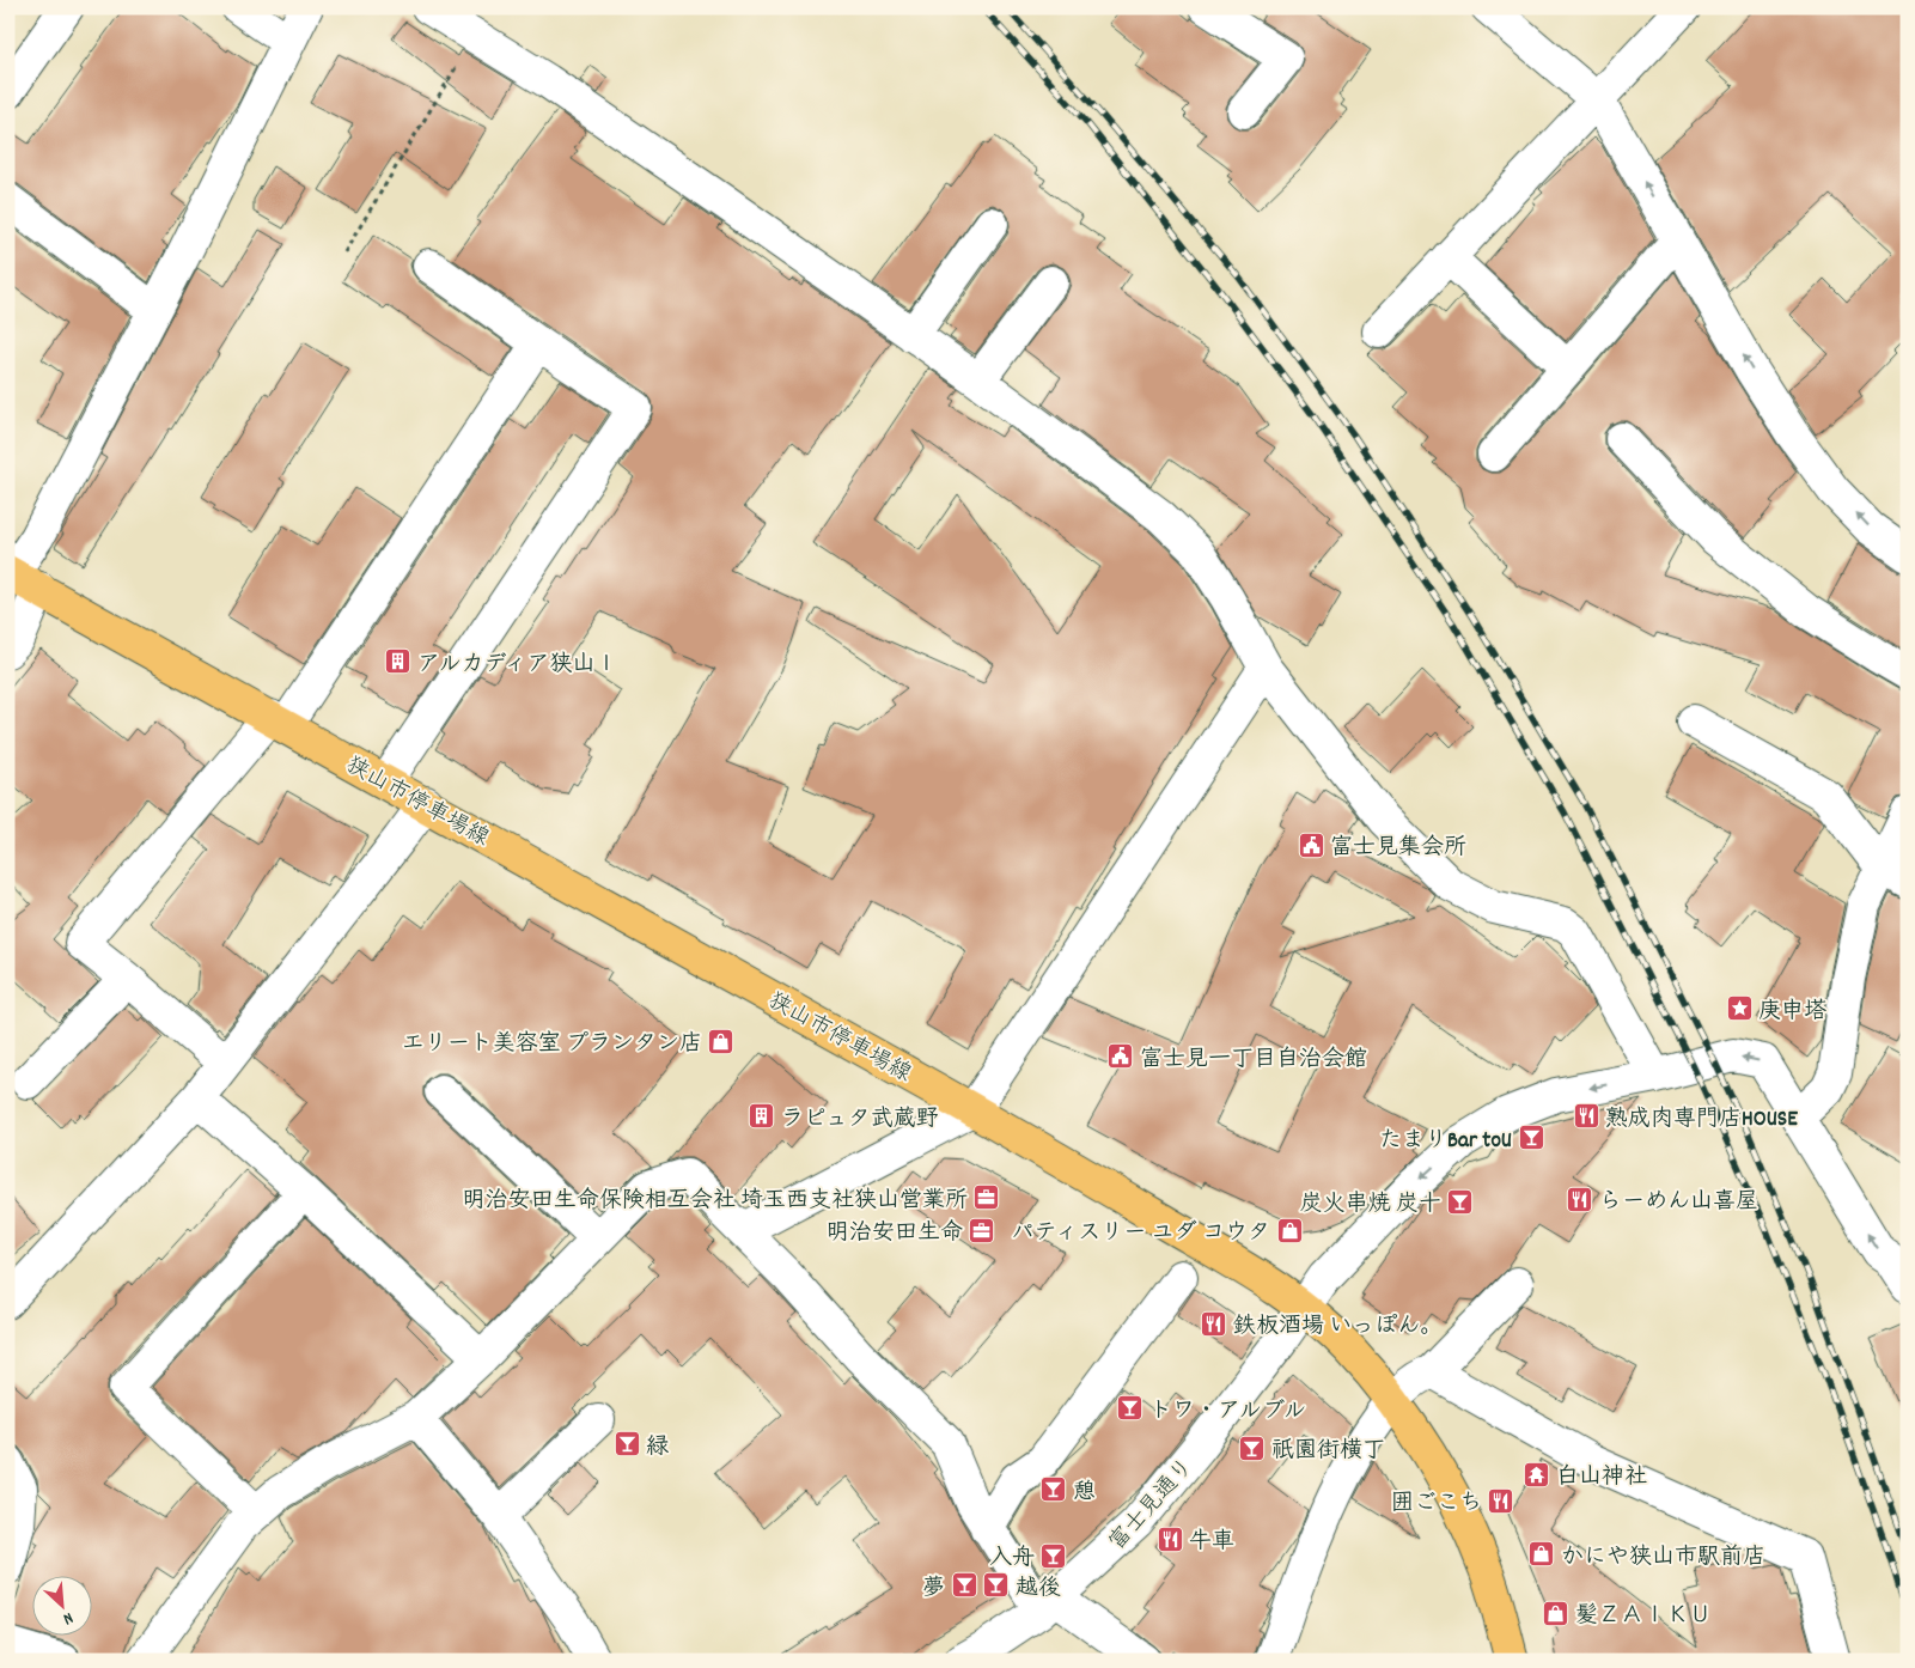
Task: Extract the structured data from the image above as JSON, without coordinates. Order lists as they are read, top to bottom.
{
  "streets": {
    "main road": ["狭山市停車場線"],
    "street": ["富士見通り"]
  },
  "crossings": [
    ["狭山市停車場線", "富士見通り"]
  ],
  "places": {
    "building": ["アルカディア狭山Ⅰ", "ラピュタ武蔵野"],
    "public building": ["富士見集会所", "富士見一丁目自治会館"],
    "place": ["庚申塔"],
    "shop": [
      "エリート美容室 プランタン店",
      "パティスリー ユダ コウタ",
      "かにや狭山市駅前店",
      "髪ＺＡＩＫＵ"
    ],
    "restaurant": [
      "熟成肉専門店HOUSE",
      "らーめん山喜屋",
      "鉄板酒場 いっぽん。",
      "囲ごこち",
      "牛車"
    ],
    "bar": [
      "たまりBar toU",
      "炭火串焼 炭十",
      "トワ・アルブル",
      "緑",
      "祇園街横丁",
      "憩",
      "入舟",
      "夢",
      "越後"
    ],
    "office": ["明治安田生命保険相互会社 埼玉西支社狭山営業所", "明治安田生命"],
    "temple": ["白山神社"]
  },
  "north": "bottom right"
}
